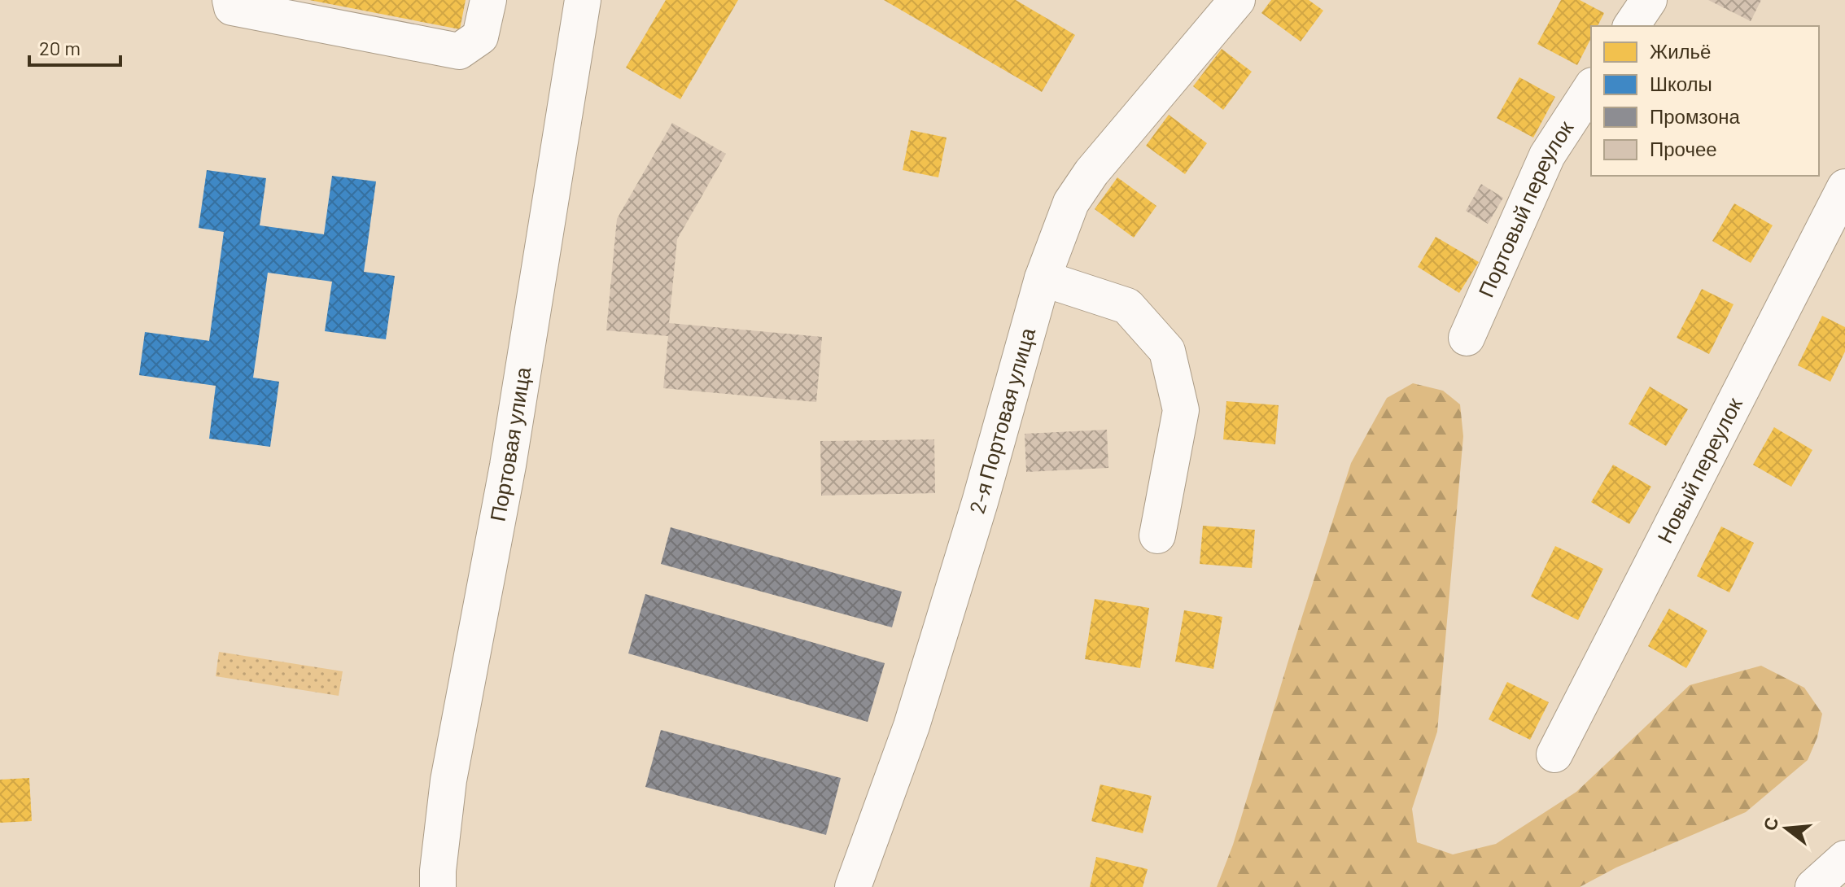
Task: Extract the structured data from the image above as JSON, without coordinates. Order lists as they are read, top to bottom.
{
  "streets": {
    "street": [
      "Портовый переулок",
      "2-я Портовая улица",
      "Портовая улица",
      "Новый переулок"
    ]
  },
  "legend": [
    "Жильё",
    "Школы",
    "Промзона",
    "Прочее"
  ],
  "scale_bar": "20 m",
  "north": "left"
}
